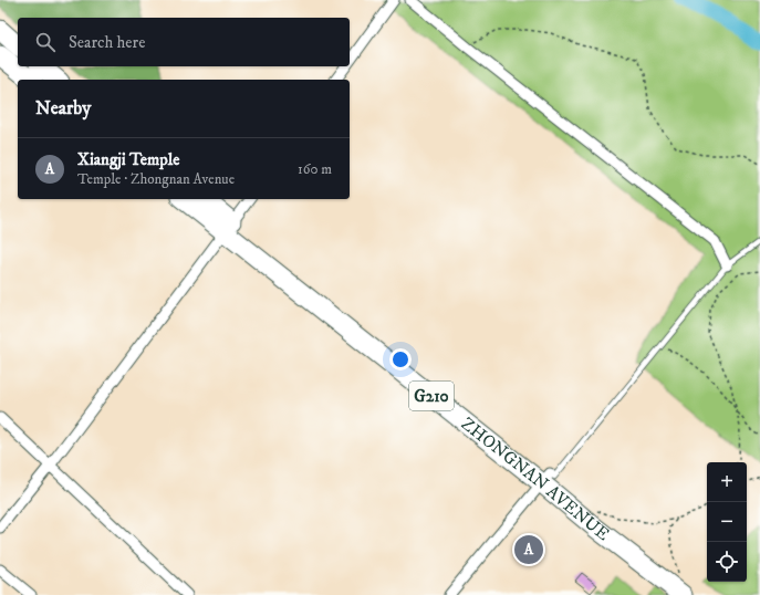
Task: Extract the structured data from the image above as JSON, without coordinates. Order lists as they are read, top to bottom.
{
  "streets": {
    "highway": ["G210", "ZHONGNAN AVENUE"]
  },
  "page": {
    "search": "Search here",
    "heading": "Nearby",
    "list": [
      {
        "mark": "A",
        "name": "Xiangji Temple",
        "note": "Temple · Zhongnan Avenue",
        "value": "160 m"
      }
    ],
    "map_buttons": ["+", "−"],
    "pins": "A"
  }
}
